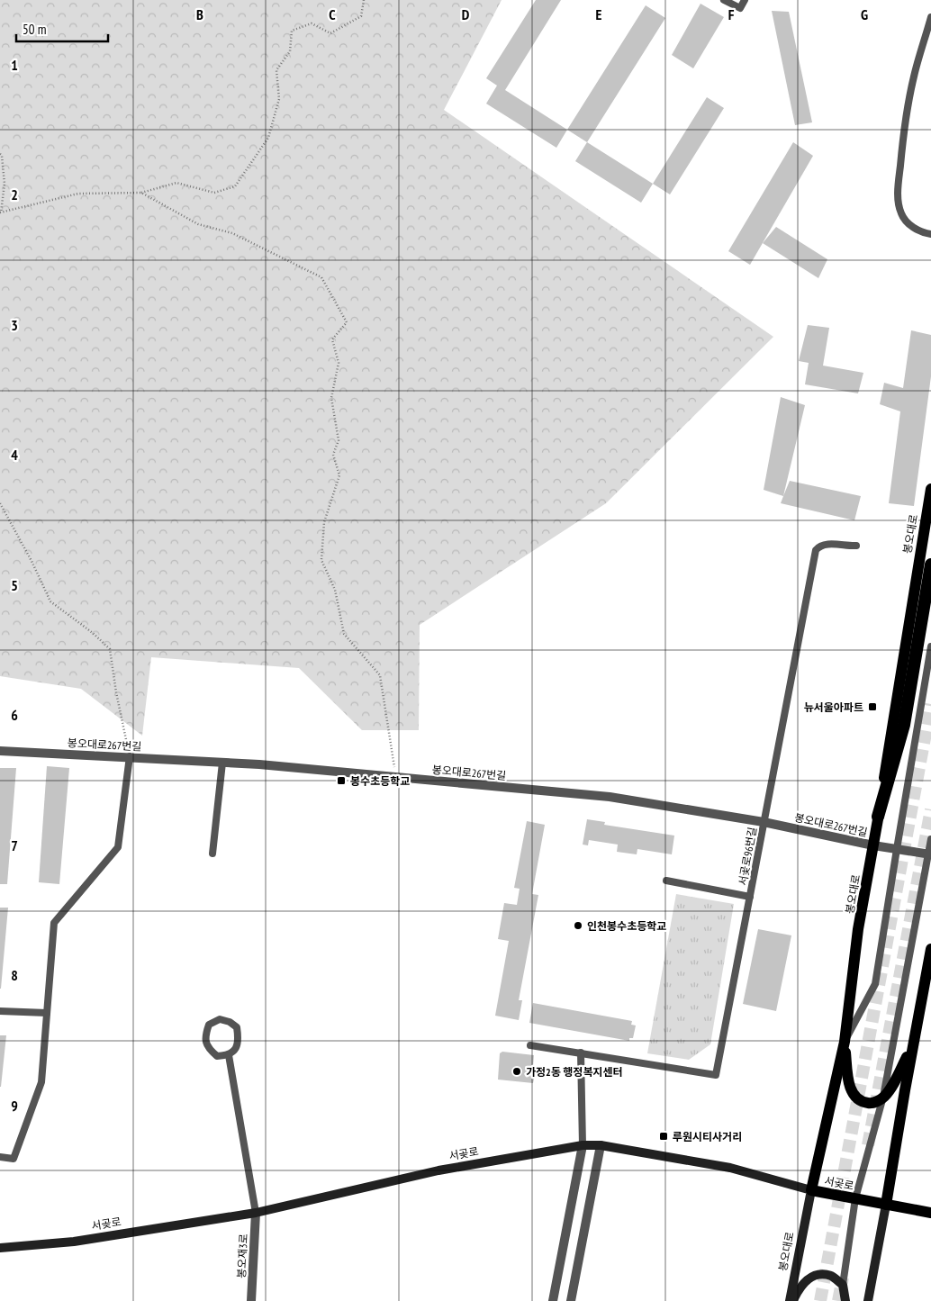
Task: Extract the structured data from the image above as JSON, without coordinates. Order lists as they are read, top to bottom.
{
  "streets": {
    "main road": ["봉오대로", "서곶로"],
    "street": ["봉오대로267번길", "봉오재3로"],
    "lane": ["서곷로96번길"]
  },
  "crossings": [
    ["봉오대로", "봉오대로267번길"],
    ["봉오대로", "서곶로"],
    ["봉오대로267번길", "서곷로96번길"],
    ["서곶로", "봉오재3로"]
  ],
  "places": {
    "transit": ["뉴서울아파트", "봉수초등학교", "루원시티사거리"],
    "other": ["인천봉수초등학교", "가정2동 행정복지센터"]
  },
  "scale_bar": "50 m",
  "grid": {
    "columns": [
      "B",
      "C",
      "D",
      "E",
      "F",
      "G"
    ],
    "rows": [
      "1",
      "2",
      "3",
      "4",
      "5",
      "6",
      "7",
      "8",
      "9"
    ]
  }
}
